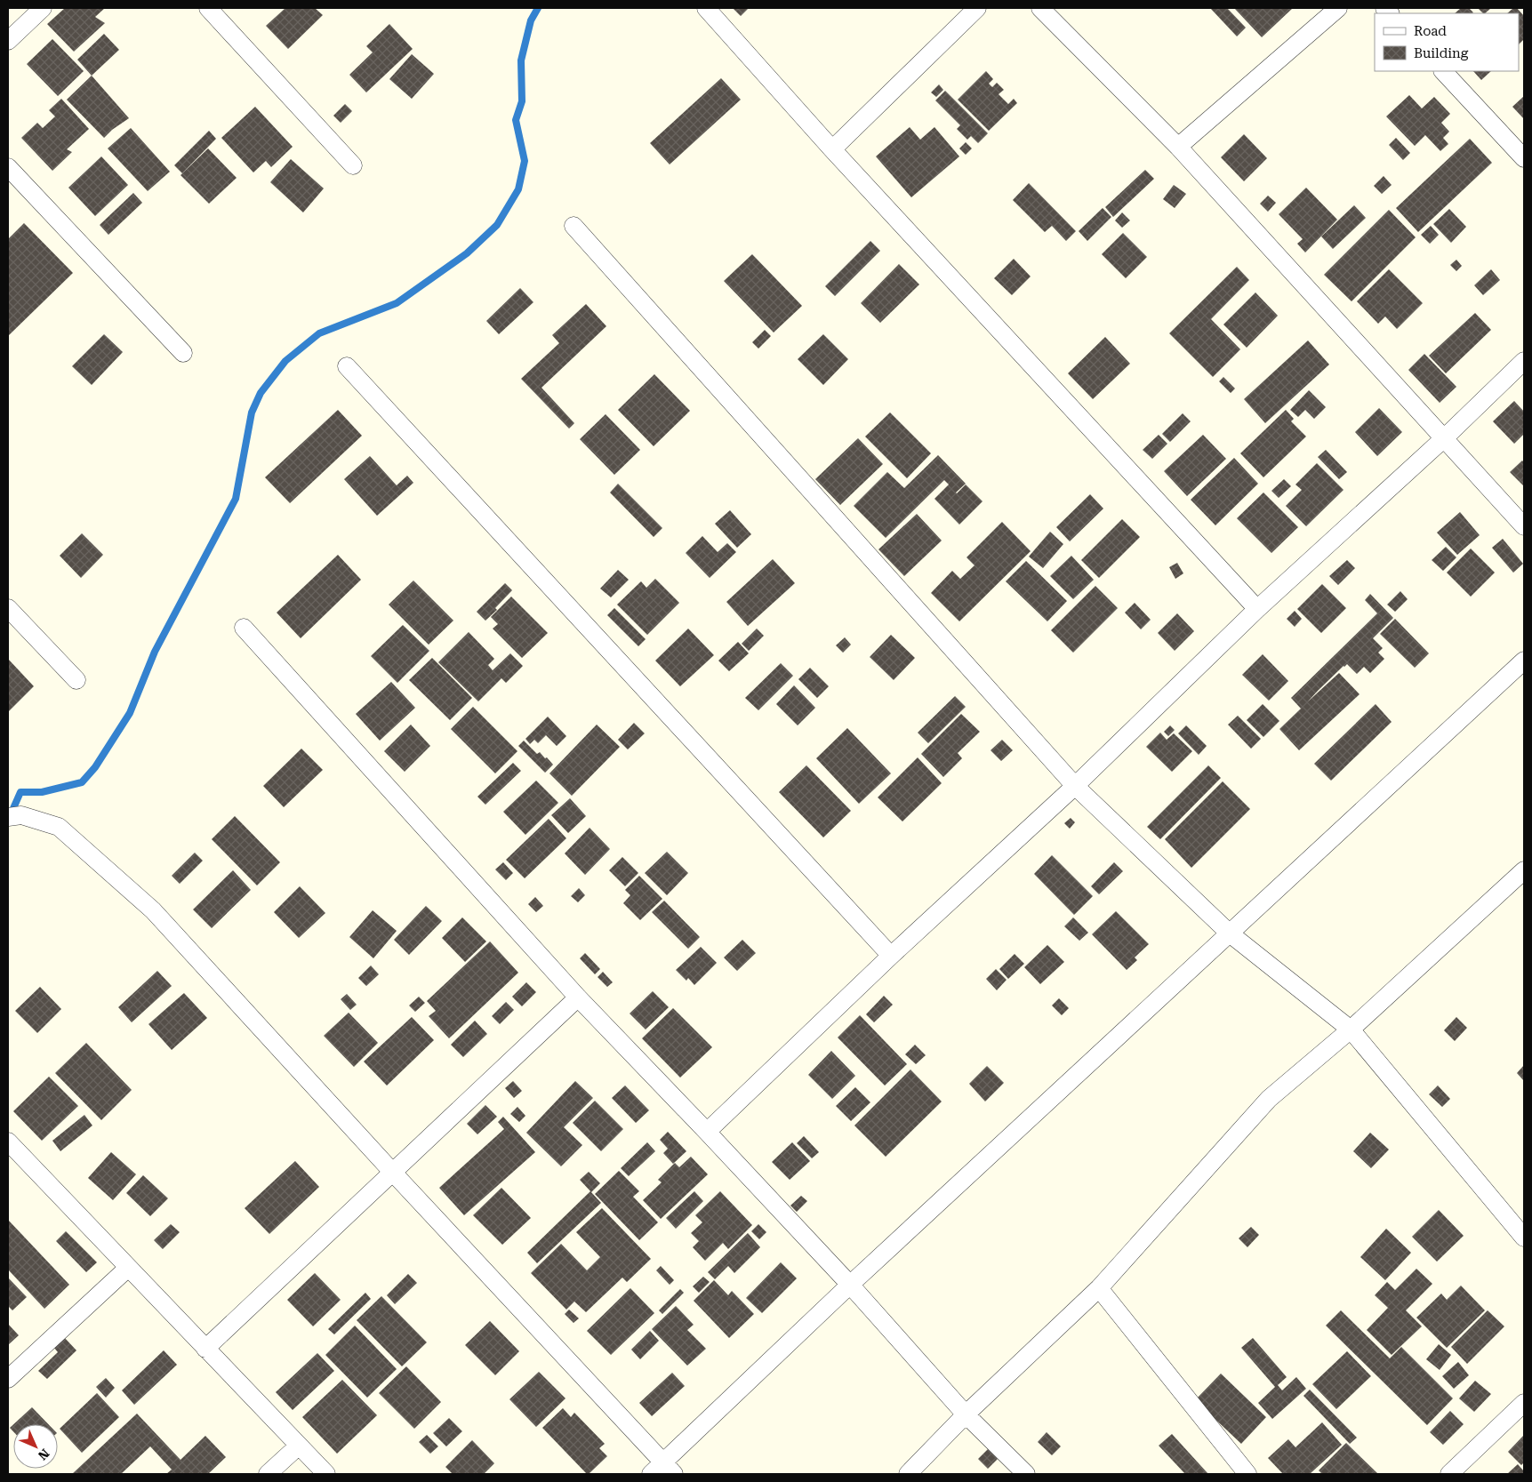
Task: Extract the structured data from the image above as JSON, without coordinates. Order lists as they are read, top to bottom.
{
  "legend": ["Road", "Building"],
  "north": "bottom right"
}
